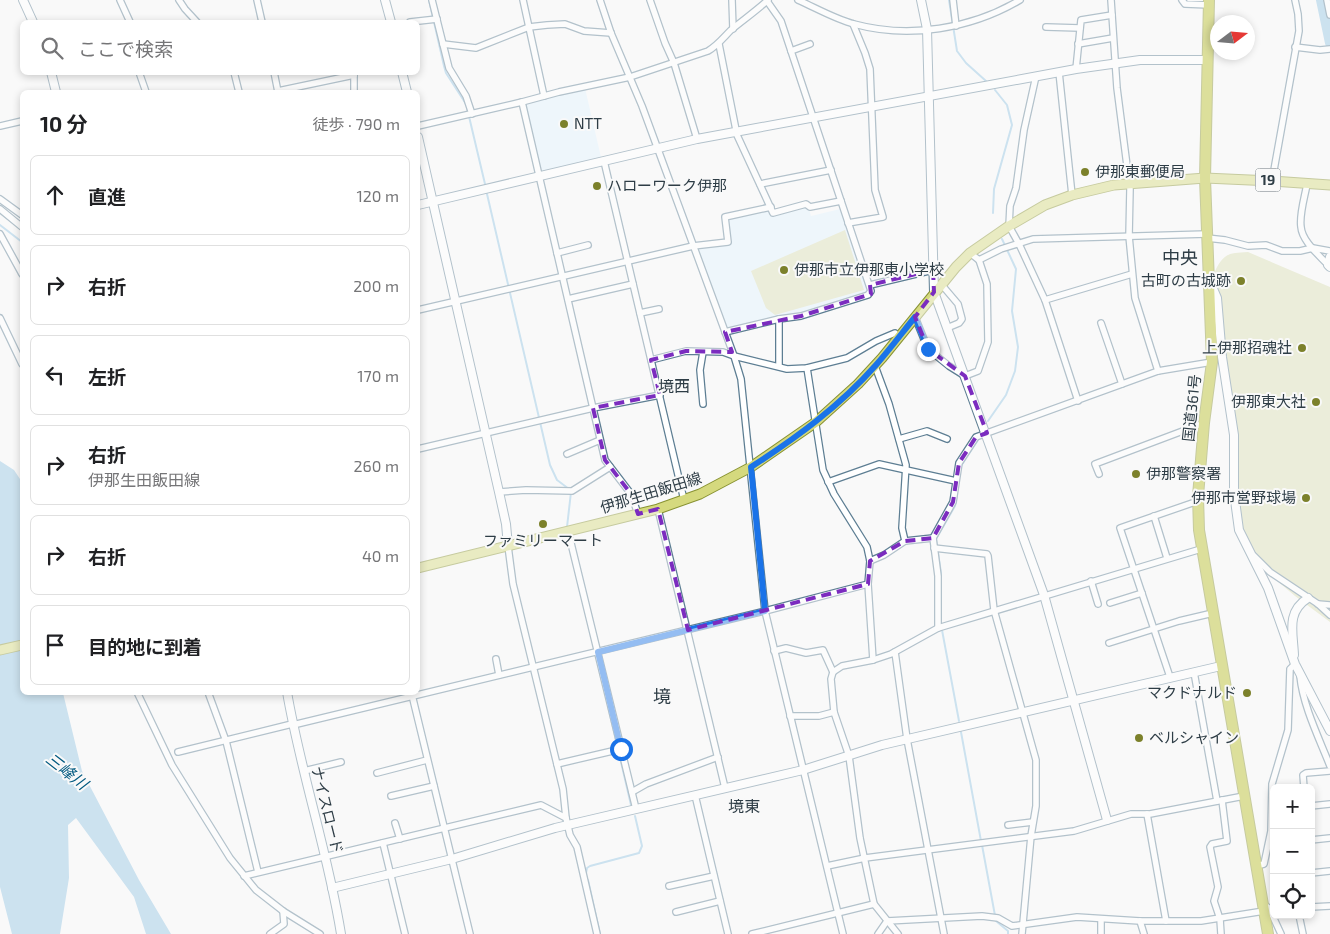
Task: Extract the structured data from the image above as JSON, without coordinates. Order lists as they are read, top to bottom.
{
  "streets": {
    "highway": ["国道361号"],
    "main road": ["19", "伊那生田飯田線"],
    "street": ["ナイスロード"]
  },
  "crossings": [
    ["19", "国道361号"],
    ["19", "伊那生田飯田線"],
    ["国道361号", "伊那生田飯田線"]
  ],
  "districts": [
    "中央",
    "境西",
    "境",
    "境東"
  ],
  "water": ["三峰川"],
  "places": [
    "NTT",
    "伊那東郵便局",
    "ハローワーク伊那",
    "伊那市立伊那東小学校",
    "古町の古城跡",
    "上伊那招魂社",
    "伊那東大社",
    "伊那警察署",
    "伊那市営野球場",
    "ファミリーマート",
    "マクドナルド",
    "ベルシャイン"
  ],
  "north": "right",
  "page": {
    "search": "ここで検索",
    "heading": ["10 分", "徒歩 · 790 m"],
    "list": [
      ["直進", "120 m"],
      ["右折", "200 m"],
      ["左折", "170 m"],
      ["右折", "伊那生田飯田線", "260 m"],
      ["右折", "40 m"],
      "目的地に到着"
    ],
    "map_buttons": ["+", "−"]
  }
}
